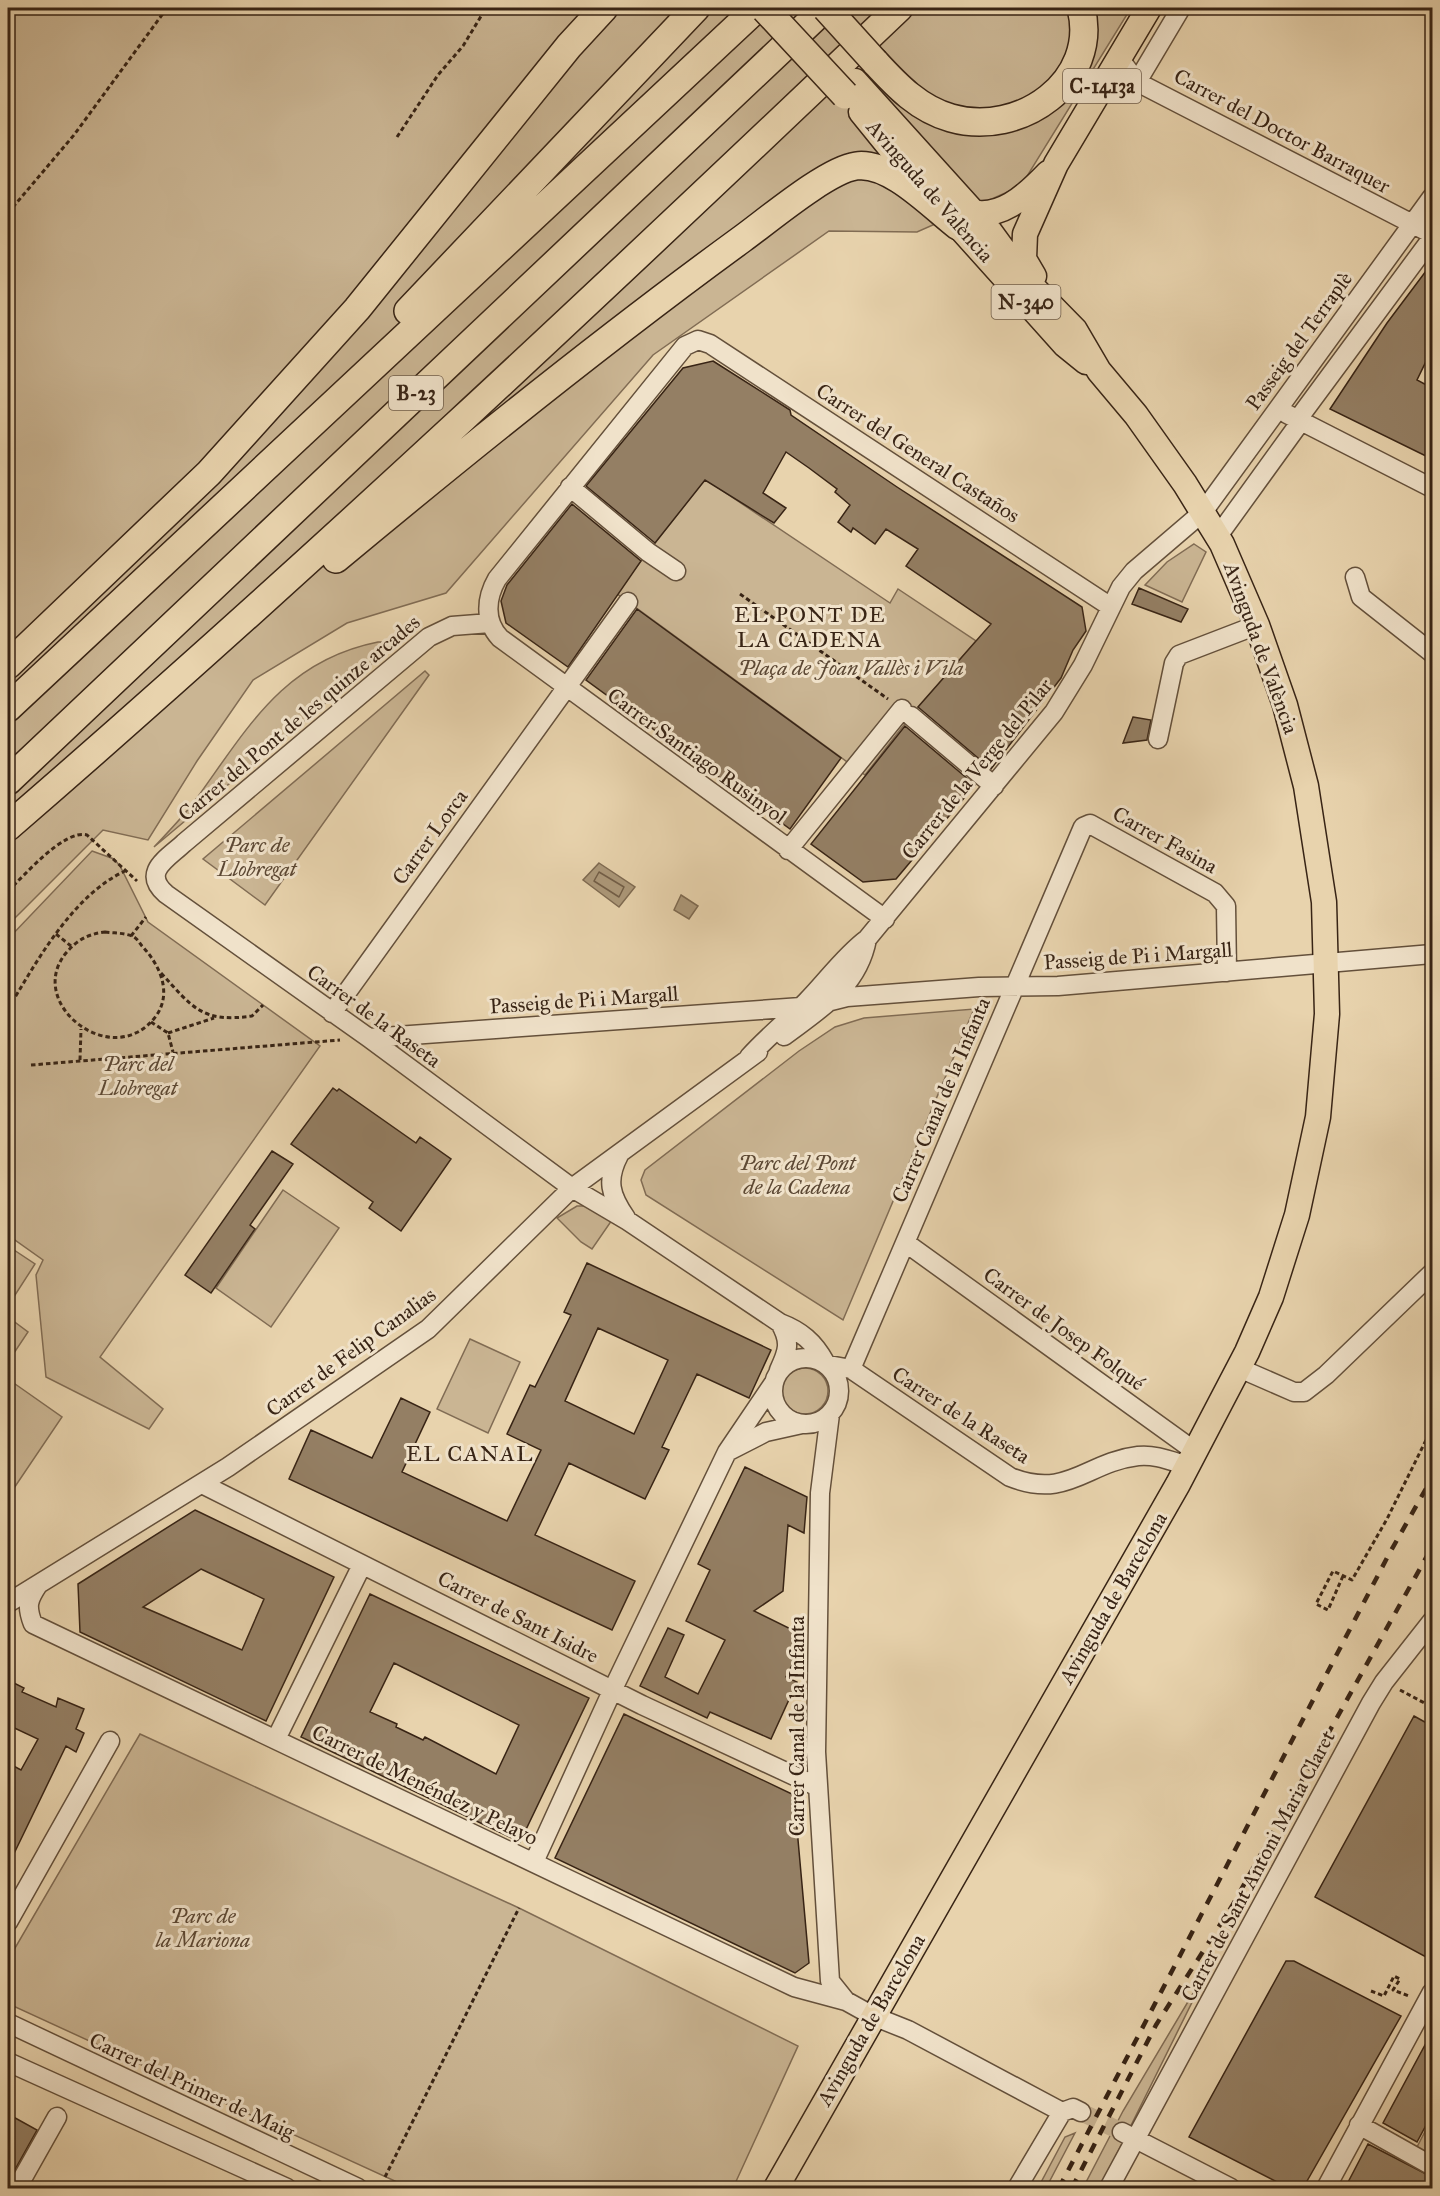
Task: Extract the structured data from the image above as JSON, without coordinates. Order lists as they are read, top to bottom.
{
  "streets": {
    "highway": ["Avinguda de València", "N-340", "B-23"],
    "main road": ["C-1413a", "Avinguda de Barcelona"],
    "street": [
      "Carrer del Doctor Barraquer",
      "Passeig del Terraplè",
      "Carrer del General Castaños",
      "Carrer del Pont de les quinze arcades",
      "Carrer Santiago Rusinyol",
      "Carrer de la Verge del Pilar",
      "Carrer Lorca",
      "Carrer Fasina",
      "Passeig de Pi i Margall",
      "Carrer de la Raseta",
      "Carrer Canal de la Infanta",
      "Carrer de Josep Folqué",
      "Carrer de Felip Canalias",
      "Carrer de Sant Isidre",
      "Carrer de Menéndez y Pelayo",
      "Carrer de Sant Antoni Maria Claret",
      "Carrer del Primer de Maig"
    ]
  },
  "crossings": [
    ["C-1413a", "Carrer del Doctor Barraquer"],
    ["C-1413a", "Avinguda de València"],
    ["Carrer del Doctor Barraquer", "Passeig del Terraplè"],
    ["Avinguda de València", "Passeig del Terraplè"],
    ["Avinguda de València", "Carrer de la Verge del Pilar"],
    ["Avinguda de València", "Passeig de Pi i Margall"],
    ["Avinguda de València", "Avinguda de Barcelona"],
    ["Passeig del Terraplè", "Carrer de la Verge del Pilar"],
    ["Carrer del General Castaños", "Carrer de la Verge del Pilar"],
    ["Carrer del Pont de les quinze arcades", "Carrer Santiago Rusinyol"],
    ["Carrer del Pont de les quinze arcades", "Carrer de la Raseta"],
    ["Carrer Santiago Rusinyol", "Carrer de la Verge del Pilar"],
    ["Carrer Santiago Rusinyol", "Carrer Lorca"],
    ["Carrer de la Verge del Pilar", "Passeig de Pi i Margall"],
    ["Carrer de la Verge del Pilar", "Carrer de Felip Canalias"],
    ["Carrer Lorca", "Carrer de la Raseta"],
    ["Carrer Fasina", "Passeig de Pi i Margall"],
    ["Carrer Fasina", "Carrer Canal de la Infanta"],
    ["Passeig de Pi i Margall", "Carrer de la Raseta"],
    ["Passeig de Pi i Margall", "Carrer Canal de la Infanta"],
    ["Passeig de Pi i Margall", "Carrer de Felip Canalias"],
    ["Passeig de Pi i Margall", "Avinguda de Barcelona"],
    ["Carrer de la Raseta", "Carrer Canal de la Infanta"],
    ["Carrer de la Raseta", "Carrer de Josep Folqué"],
    ["Carrer de la Raseta", "Carrer de Felip Canalias"],
    ["Carrer de la Raseta", "Avinguda de Barcelona"],
    ["Carrer Canal de la Infanta", "Carrer de Josep Folqué"],
    ["Carrer Canal de la Infanta", "Avinguda de Barcelona"],
    ["Carrer Canal de la Infanta", "Carrer de Sant Isidre"],
    ["Carrer Canal de la Infanta", "Carrer de Menéndez y Pelayo"],
    ["Carrer de Josep Folqué", "Avinguda de Barcelona"],
    ["Carrer de Felip Canalias", "Carrer de Sant Isidre"],
    ["Carrer de Felip Canalias", "Carrer de Menéndez y Pelayo"]
  ],
  "districts": ["EL PONT DE LA CADENA", "EL CANAL"],
  "parks": [
    "Plaça de Joan Vallès i Vila",
    "Parc de Llobregat",
    "Parc del Llobregat",
    "Parc del Pont de la Cadena",
    "Parc de la Mariona"
  ]
}
